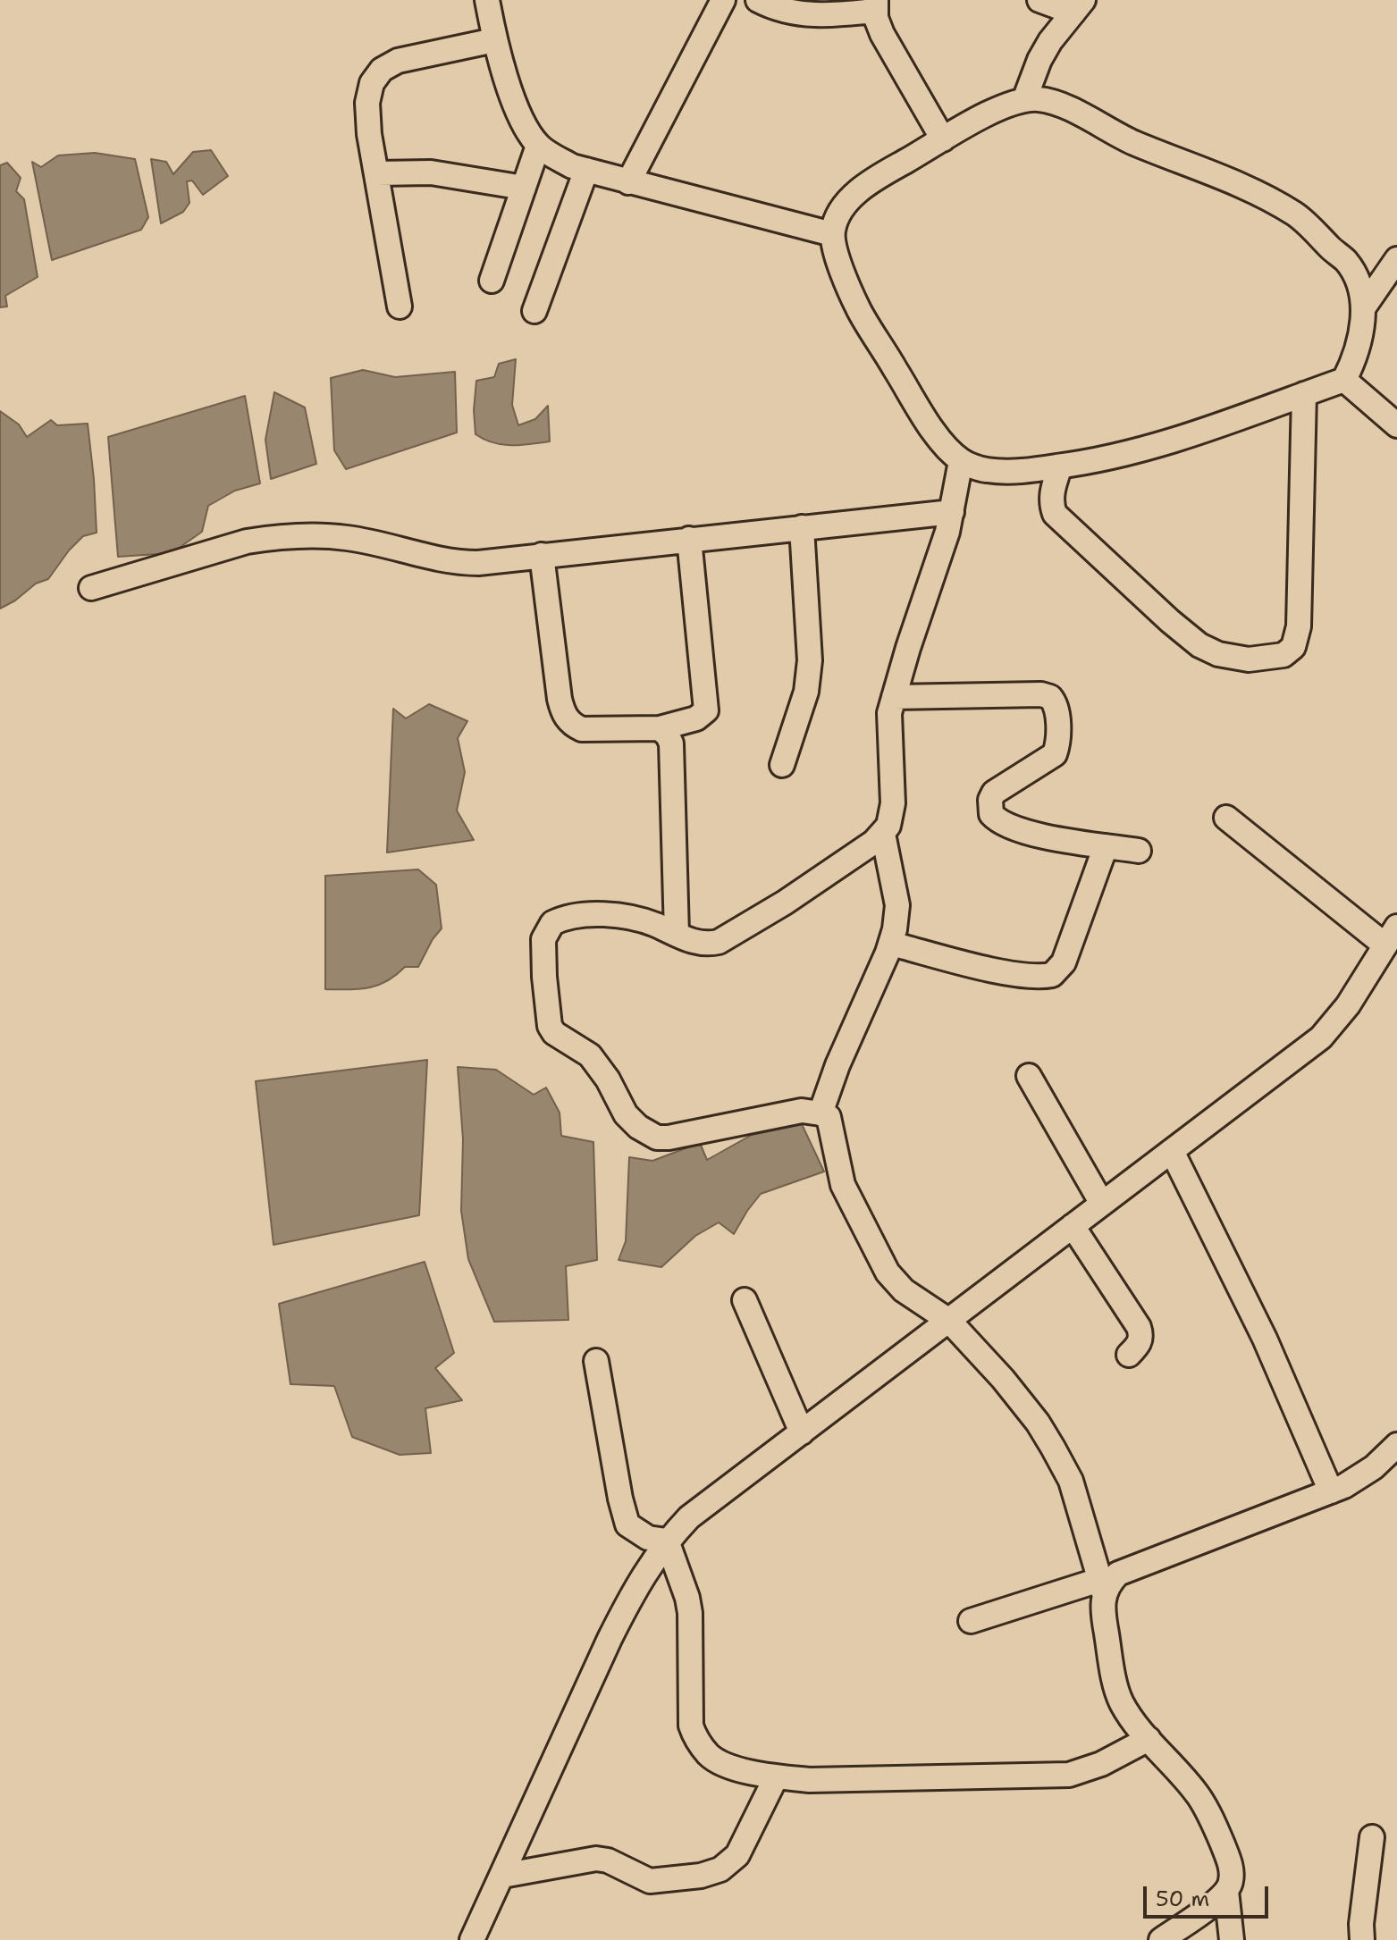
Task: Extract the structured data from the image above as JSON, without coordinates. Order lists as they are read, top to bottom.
{
  "scale_bar": "50 m"
}
